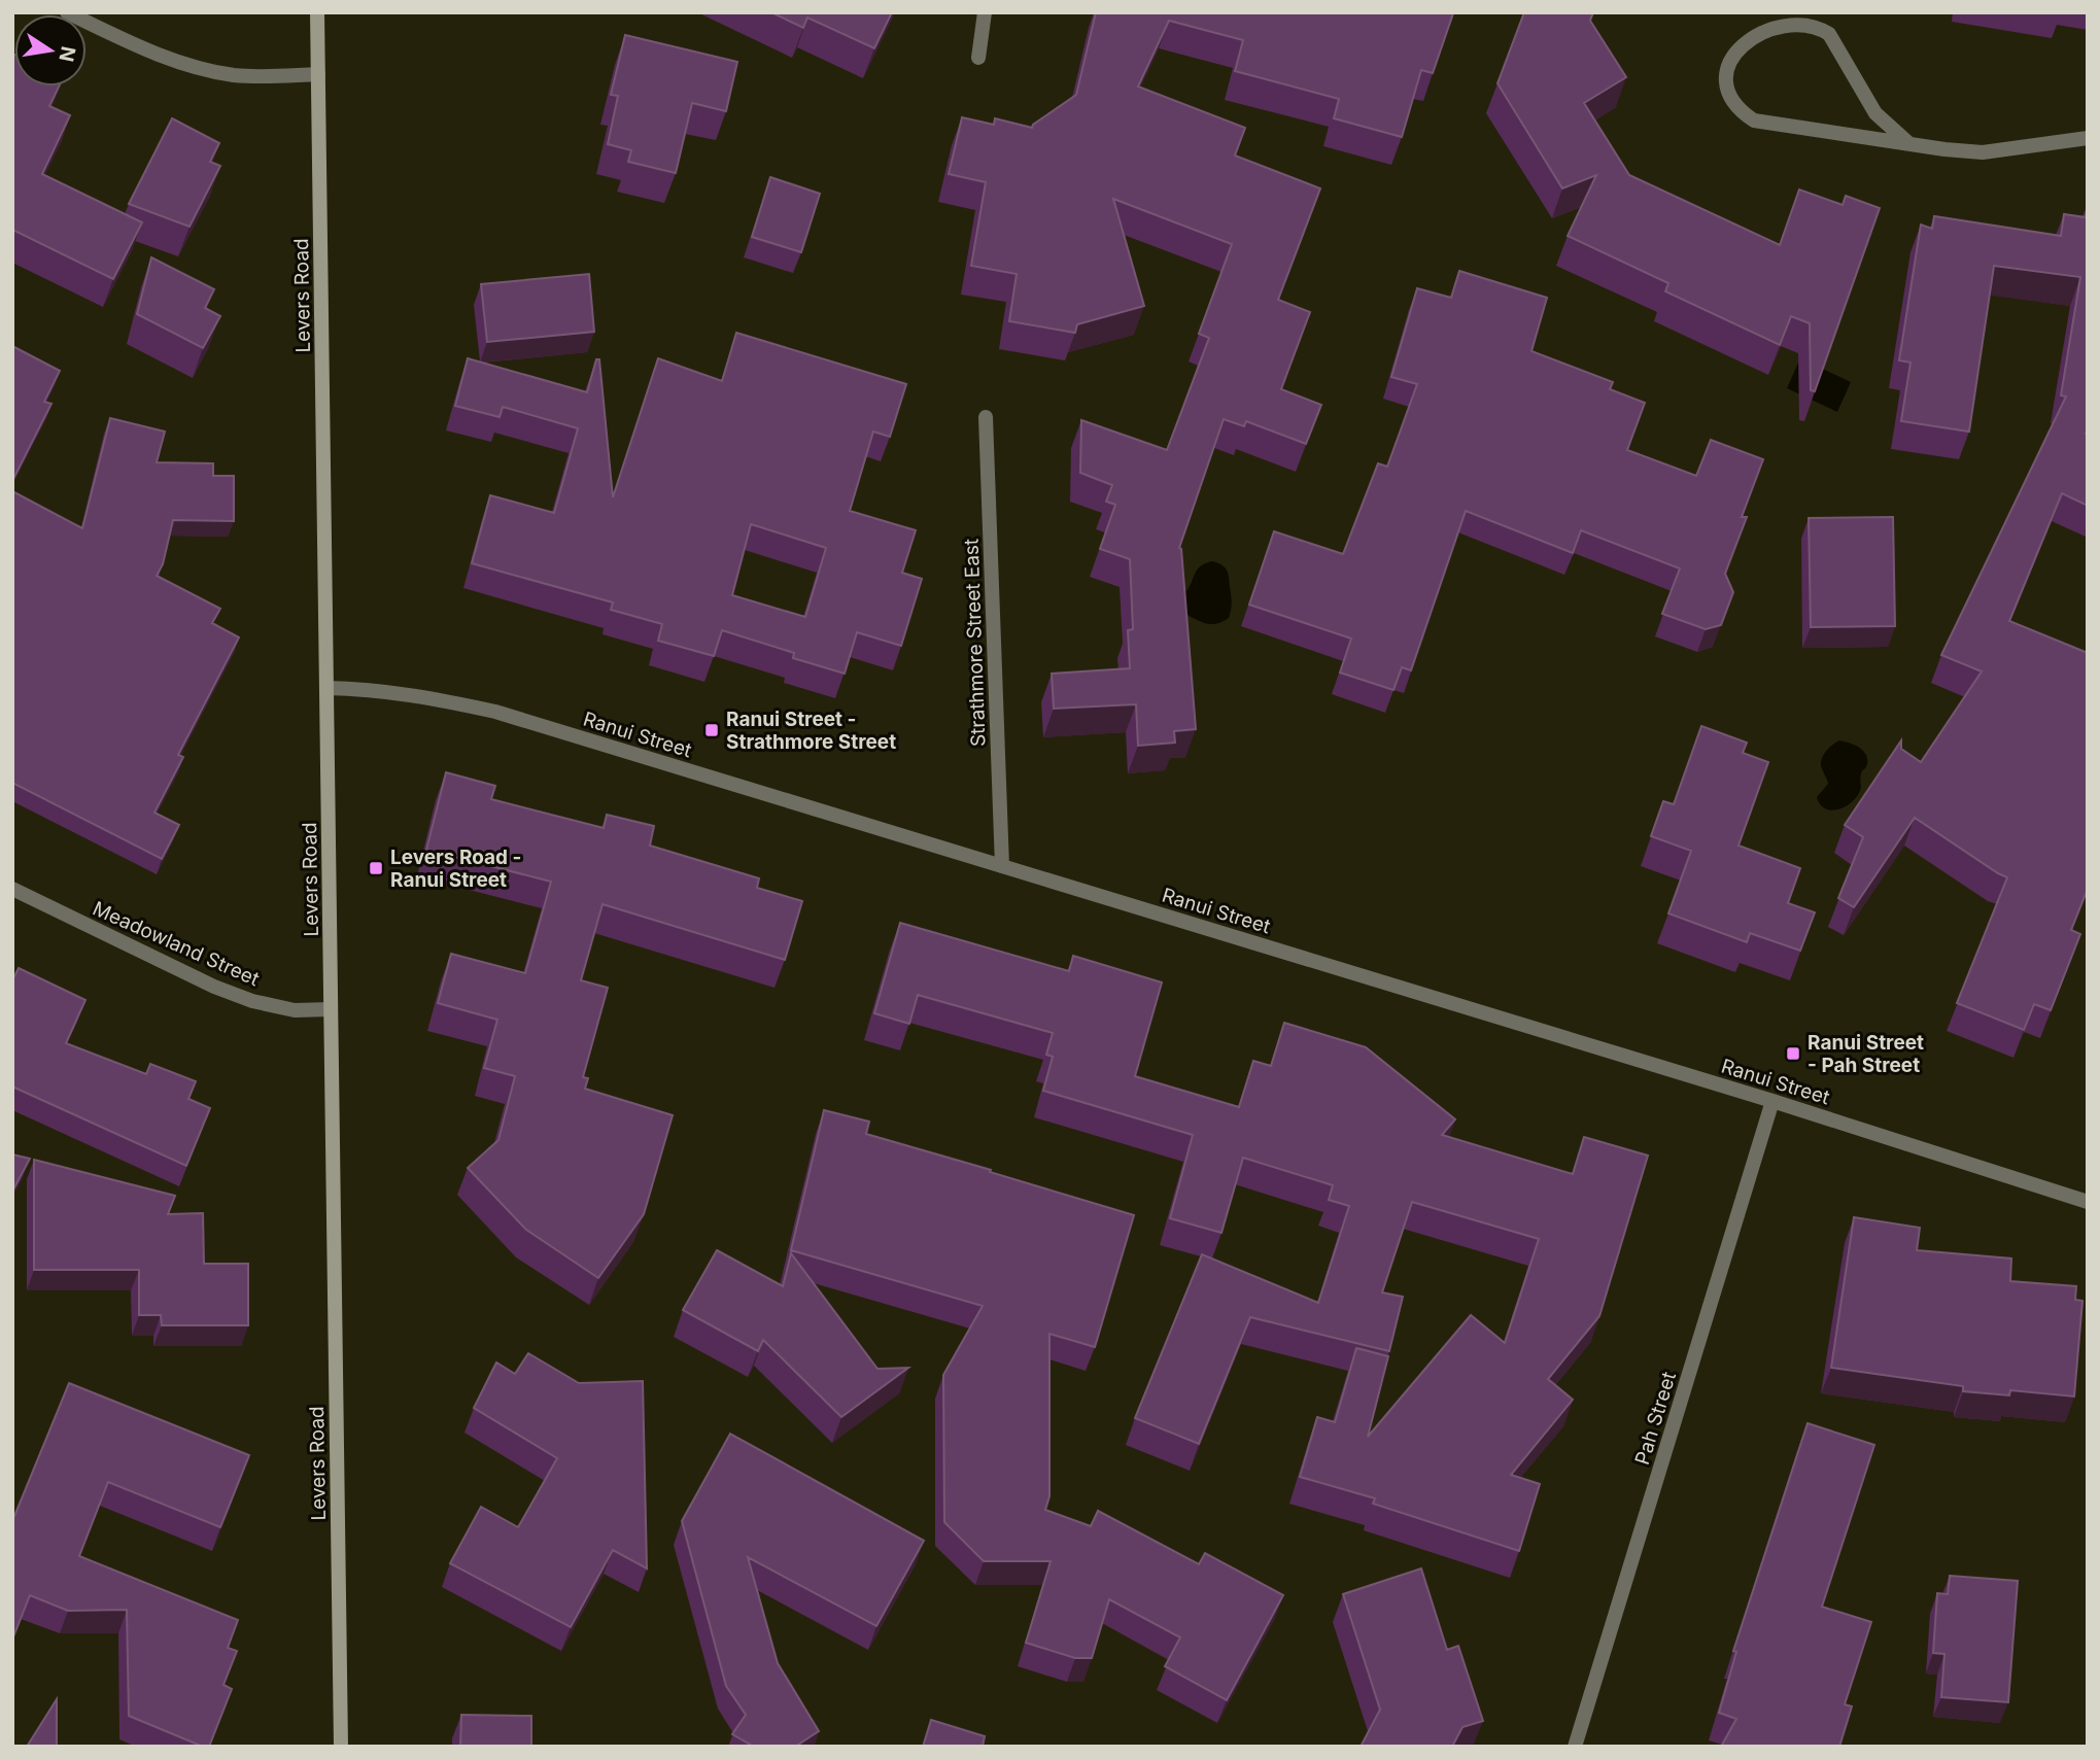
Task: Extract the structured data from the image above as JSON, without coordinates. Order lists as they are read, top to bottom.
{
  "streets": {
    "street": [
      "Levers Road",
      "Strathmore Street East",
      "Ranui Street",
      "Meadowland Street",
      "Pah Street"
    ]
  },
  "crossings": [
    ["Levers Road", "Ranui Street"],
    ["Levers Road", "Meadowland Street"],
    ["Strathmore Street East", "Ranui Street"],
    ["Ranui Street", "Pah Street"]
  ],
  "places": {
    "transit": ["Ranui Street - Strathmore Street", "Levers Road - Ranui Street", "Ranui Street - Pah Street"]
  },
  "north": "right"
}
